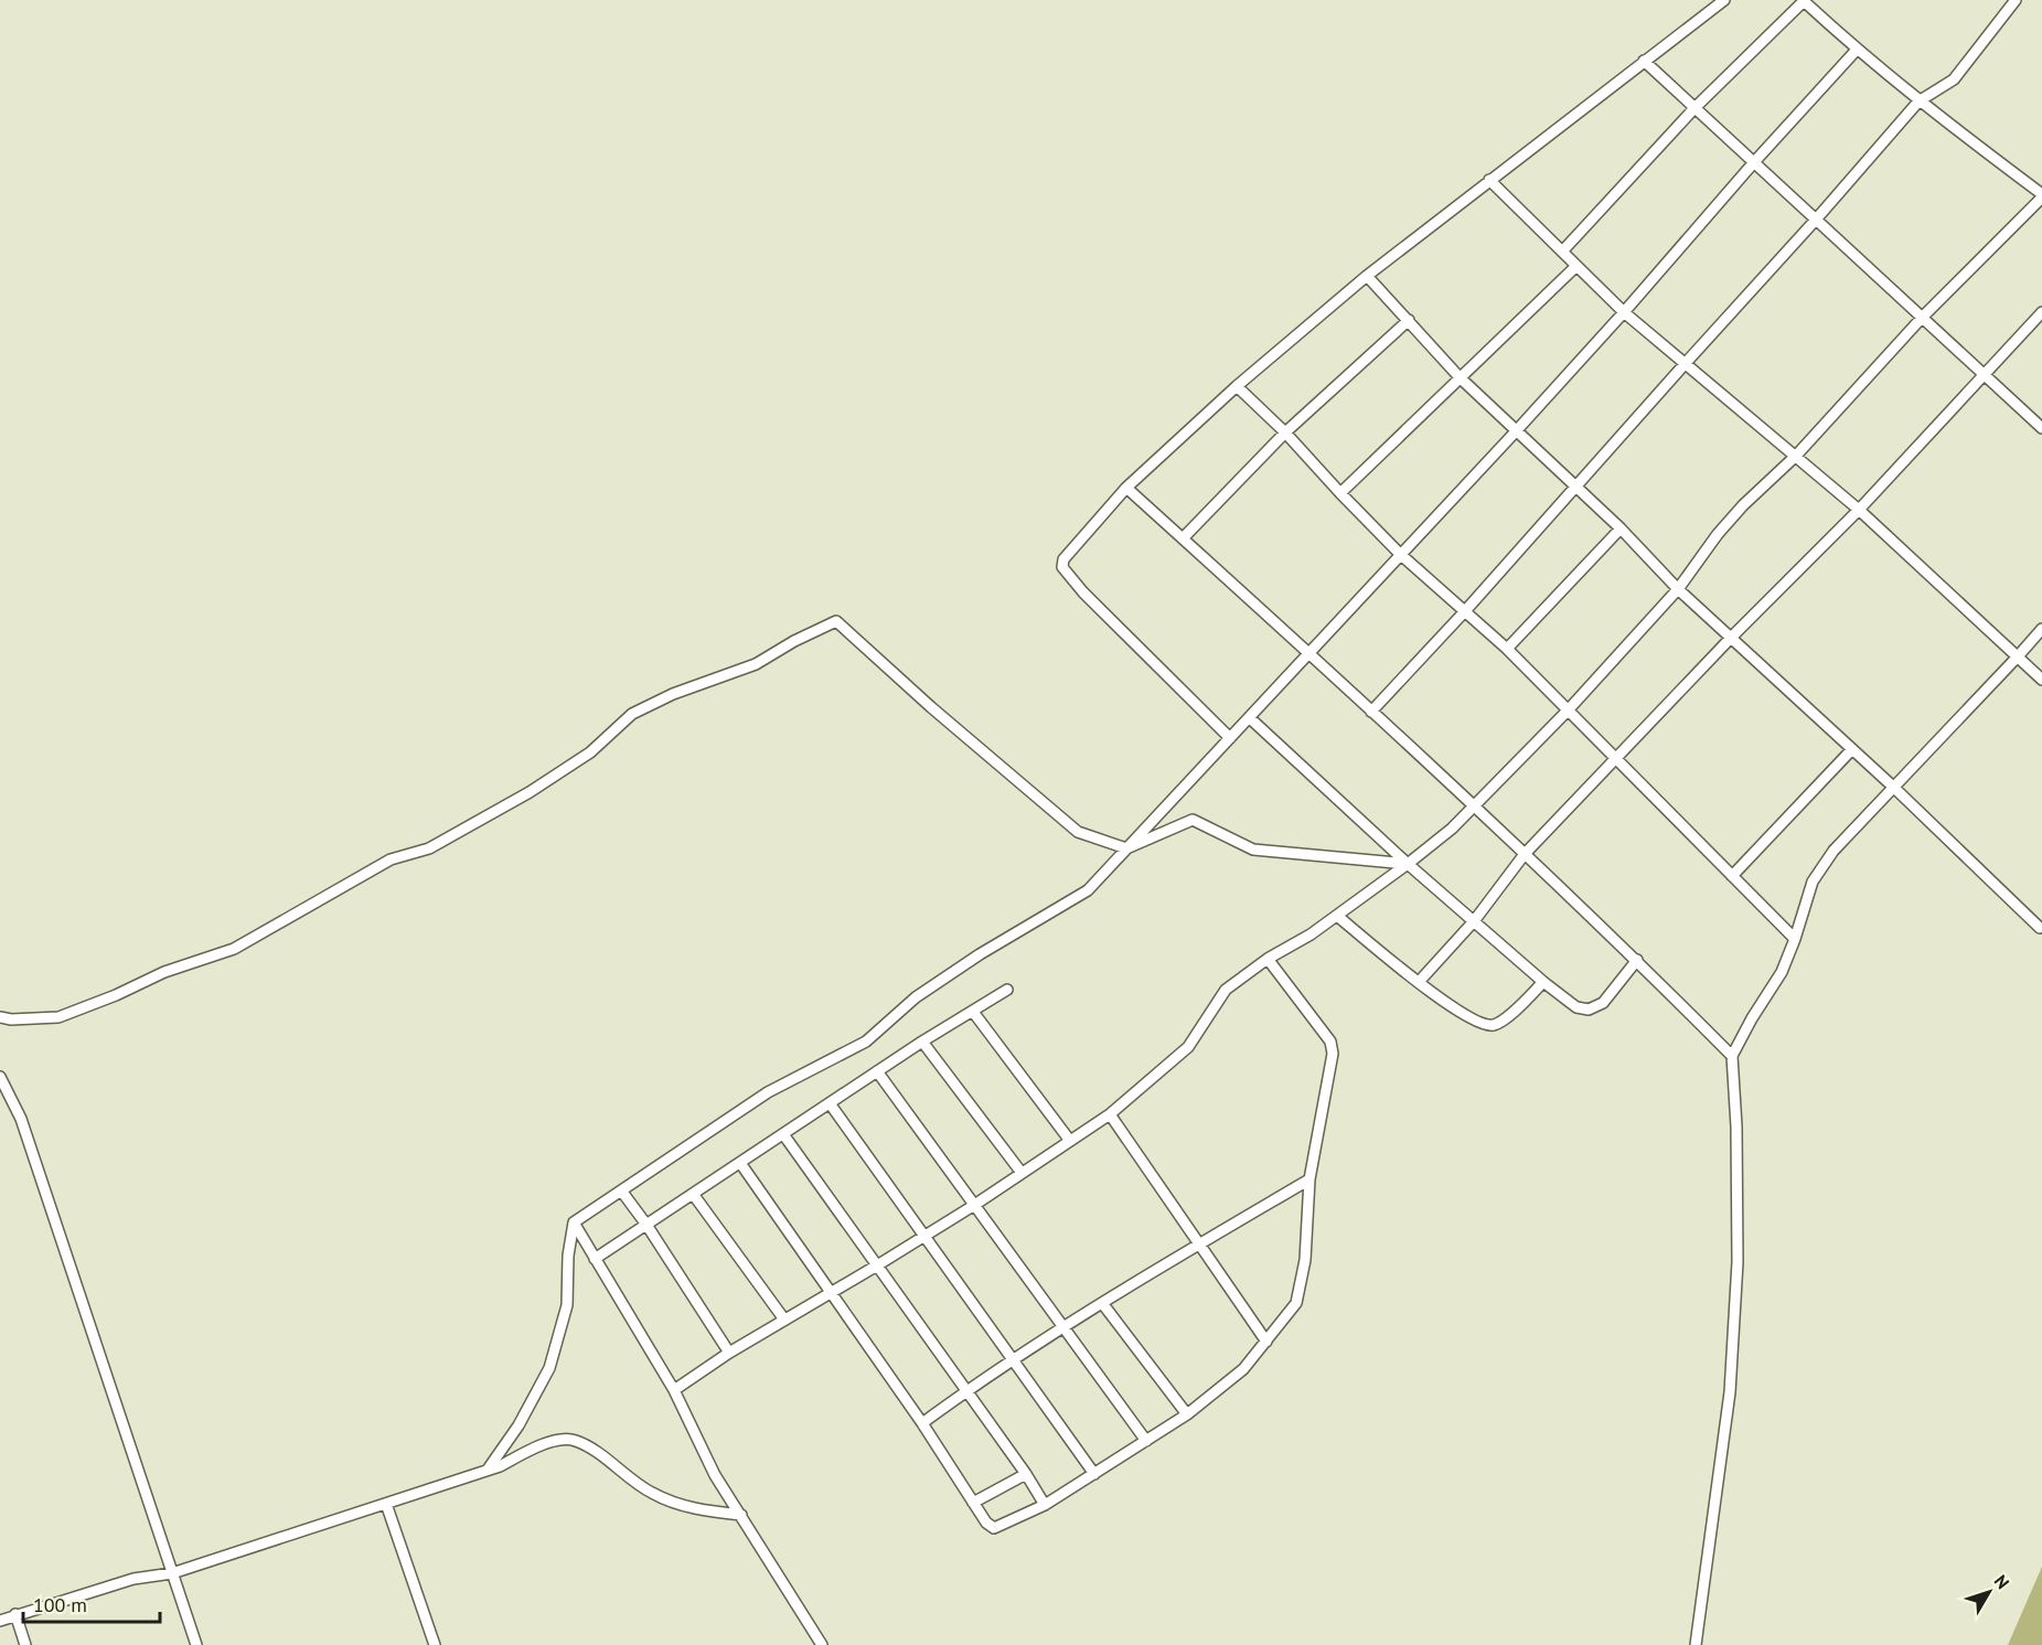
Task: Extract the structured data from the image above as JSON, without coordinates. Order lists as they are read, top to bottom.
{
  "scale_bar": "100 m",
  "north": "top right"
}
